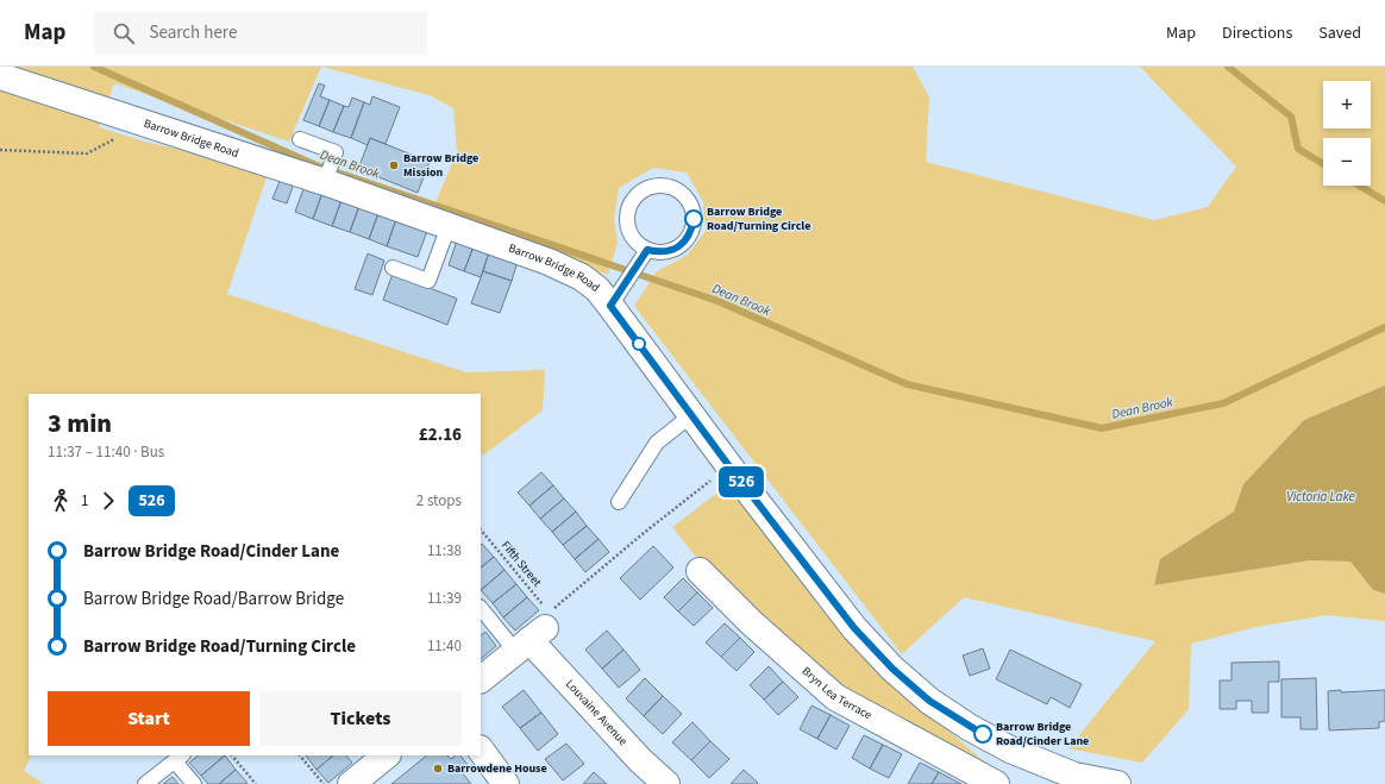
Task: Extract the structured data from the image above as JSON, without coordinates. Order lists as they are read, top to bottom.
{
  "streets": {
    "street": ["Barrow Bridge Road", "Bryn Lea Terrace", "Louvaine Avenue"],
    "path": ["Fifth Street"]
  },
  "crossings": [
    ["Fifth Street", "Louvaine Avenue"]
  ],
  "water": ["Dean Brook", "Victoria Lake"],
  "places": [
    "Barrow Bridge Mission",
    "Barrow Bridge Road/Turning Circle",
    "Barrow Bridge Road/Cinder Lane",
    "Barrowdene House"
  ],
  "lines": ["bus line 526"],
  "page": {
    "header": "Map",
    "search": "Search here",
    "nav": ["Map", "Directions", "Saved"],
    "on_map": "526",
    "map_buttons": ["+", "−"],
    "heading": ["3 min", "11:37 – 11:40 · Bus", "£2.16"],
    "legs": ["1", "526", "2 stops"],
    "list": [
      {
        "name": "Barrow Bridge Road/Cinder Lane",
        "value": "11:38"
      },
      {
        "name": "Barrow Bridge Road/Barrow Bridge",
        "value": "11:39"
      },
      {
        "name": "Barrow Bridge Road/Turning Circle",
        "value": "11:40"
      }
    ],
    "buttons": ["Start", "Tickets"]
  }
}
